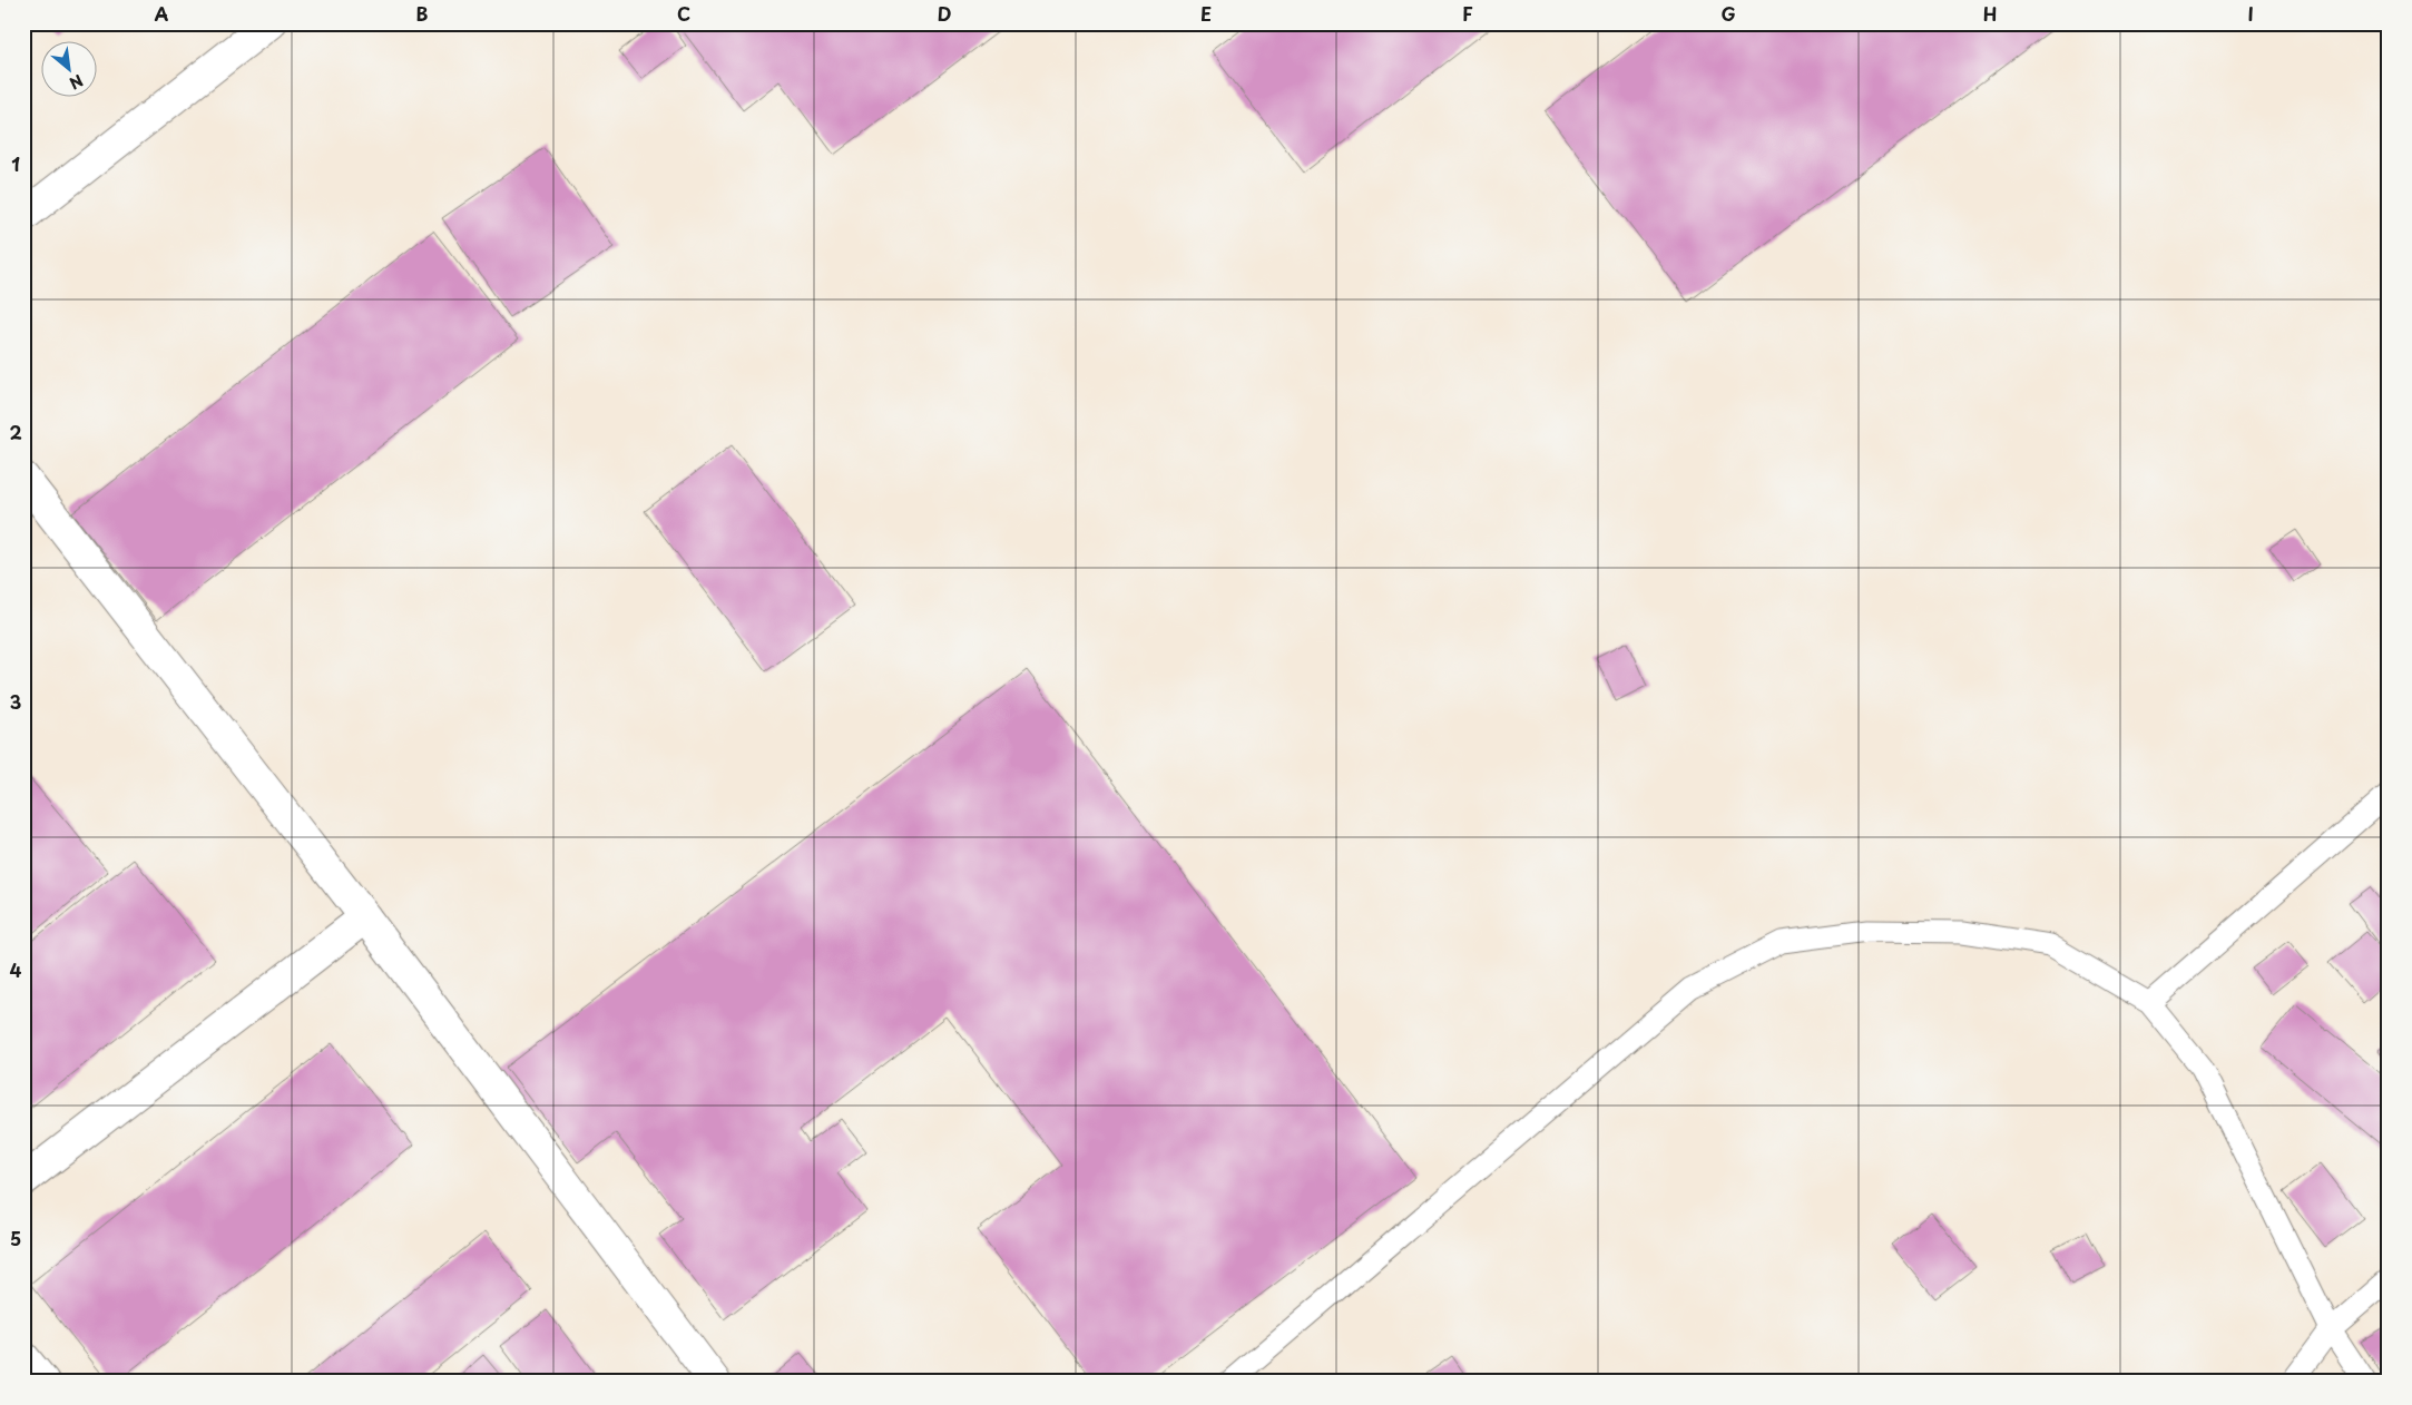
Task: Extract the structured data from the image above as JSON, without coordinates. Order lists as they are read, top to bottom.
{
  "north": "bottom right",
  "grid": {
    "columns": [
      "A",
      "B",
      "C",
      "D",
      "E",
      "F",
      "G",
      "H",
      "I"
    ],
    "rows": [
      "1",
      "2",
      "3",
      "4",
      "5"
    ]
  }
}
